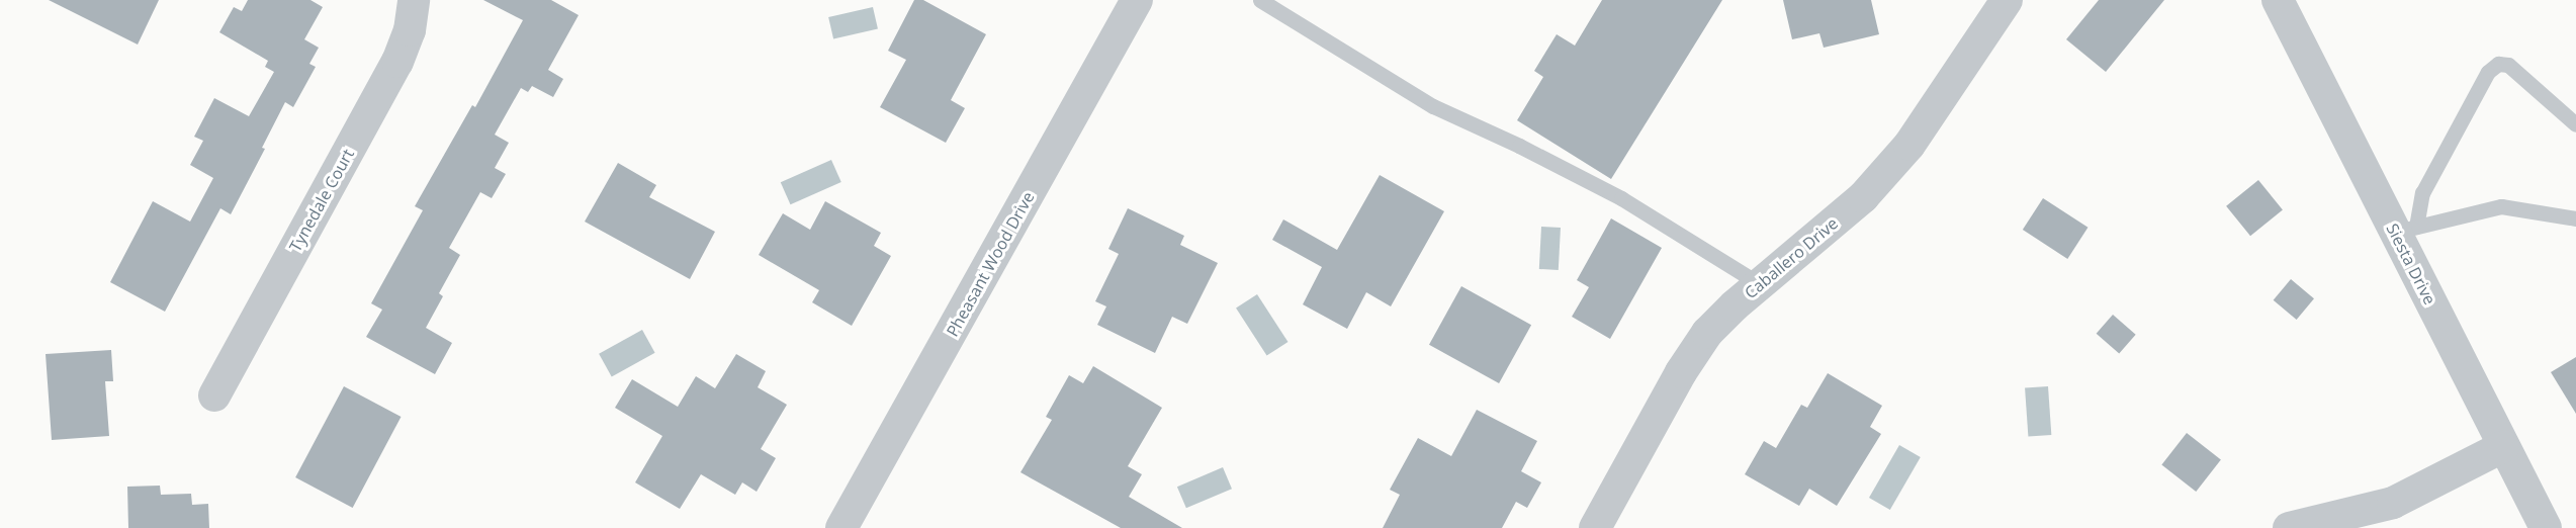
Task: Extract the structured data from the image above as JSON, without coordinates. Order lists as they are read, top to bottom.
{
  "streets": {
    "street": [
      "Tynedale Court",
      "Caballero Drive",
      "Pheasant Wood Drive",
      "Siesta Drive"
    ]
  }
}
